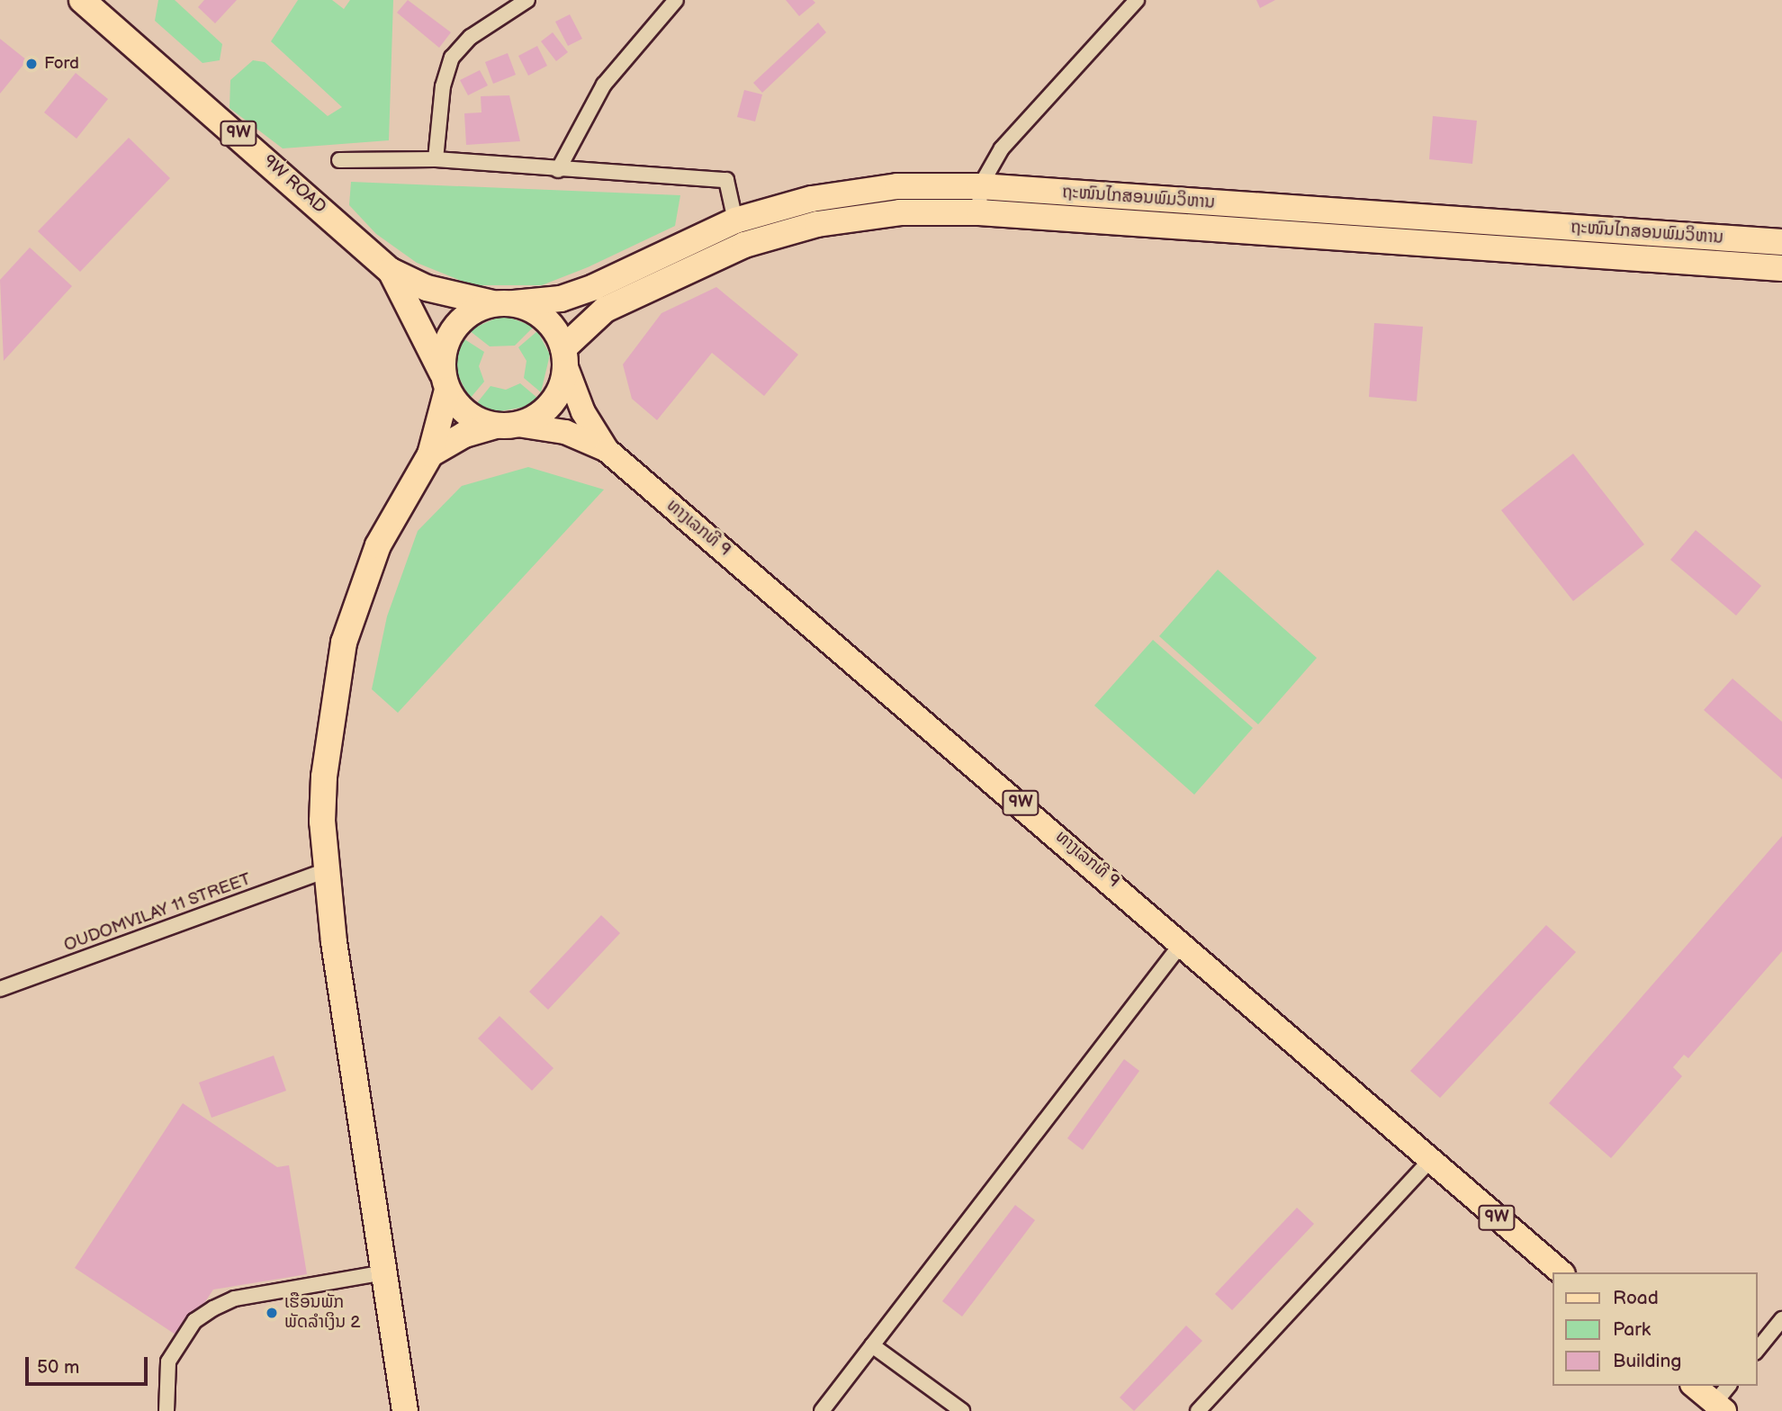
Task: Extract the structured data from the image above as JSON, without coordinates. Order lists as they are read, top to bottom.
{
  "streets": {
    "highway": ["9W", "9W ROAD", "ຖະໜົນໄກສອນພົມວິຫານ"],
    "main road": ["ທາງເລກທີ 9"],
    "street": ["OUDOMVILAY 11 STREET"]
  },
  "crossings": [
    ["ຖະໜົນໄກສອນພົມວິຫານ", "ທາງເລກທີ 9"]
  ],
  "places": ["Ford", "ເຮືອນພັກ ພັດລຳເງິນ 2"],
  "legend": ["Road", "Park", "Building"],
  "scale_bar": "50 m"
}
